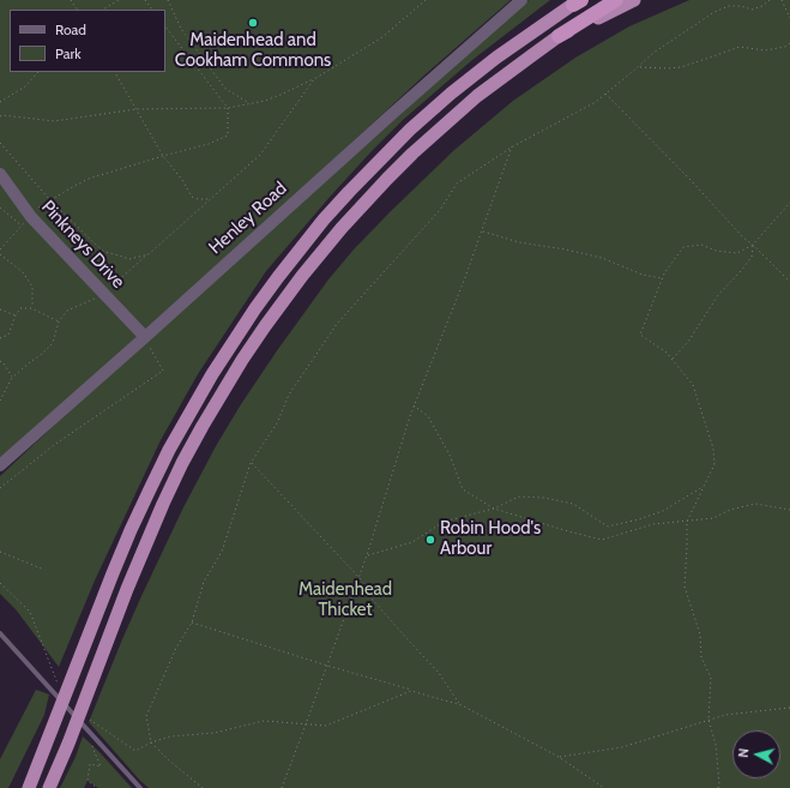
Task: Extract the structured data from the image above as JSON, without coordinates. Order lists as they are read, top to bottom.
{
  "streets": {
    "street": ["Henley Road", "Pinkneys Drive"]
  },
  "crossings": [
    ["Henley Road", "Pinkneys Drive"]
  ],
  "parks": ["Maidenhead Thicket"],
  "places": ["Maidenhead and Cookham Commons", "Robin Hood's Arbour"],
  "legend": ["Road", "Park"],
  "north": "left"
}
